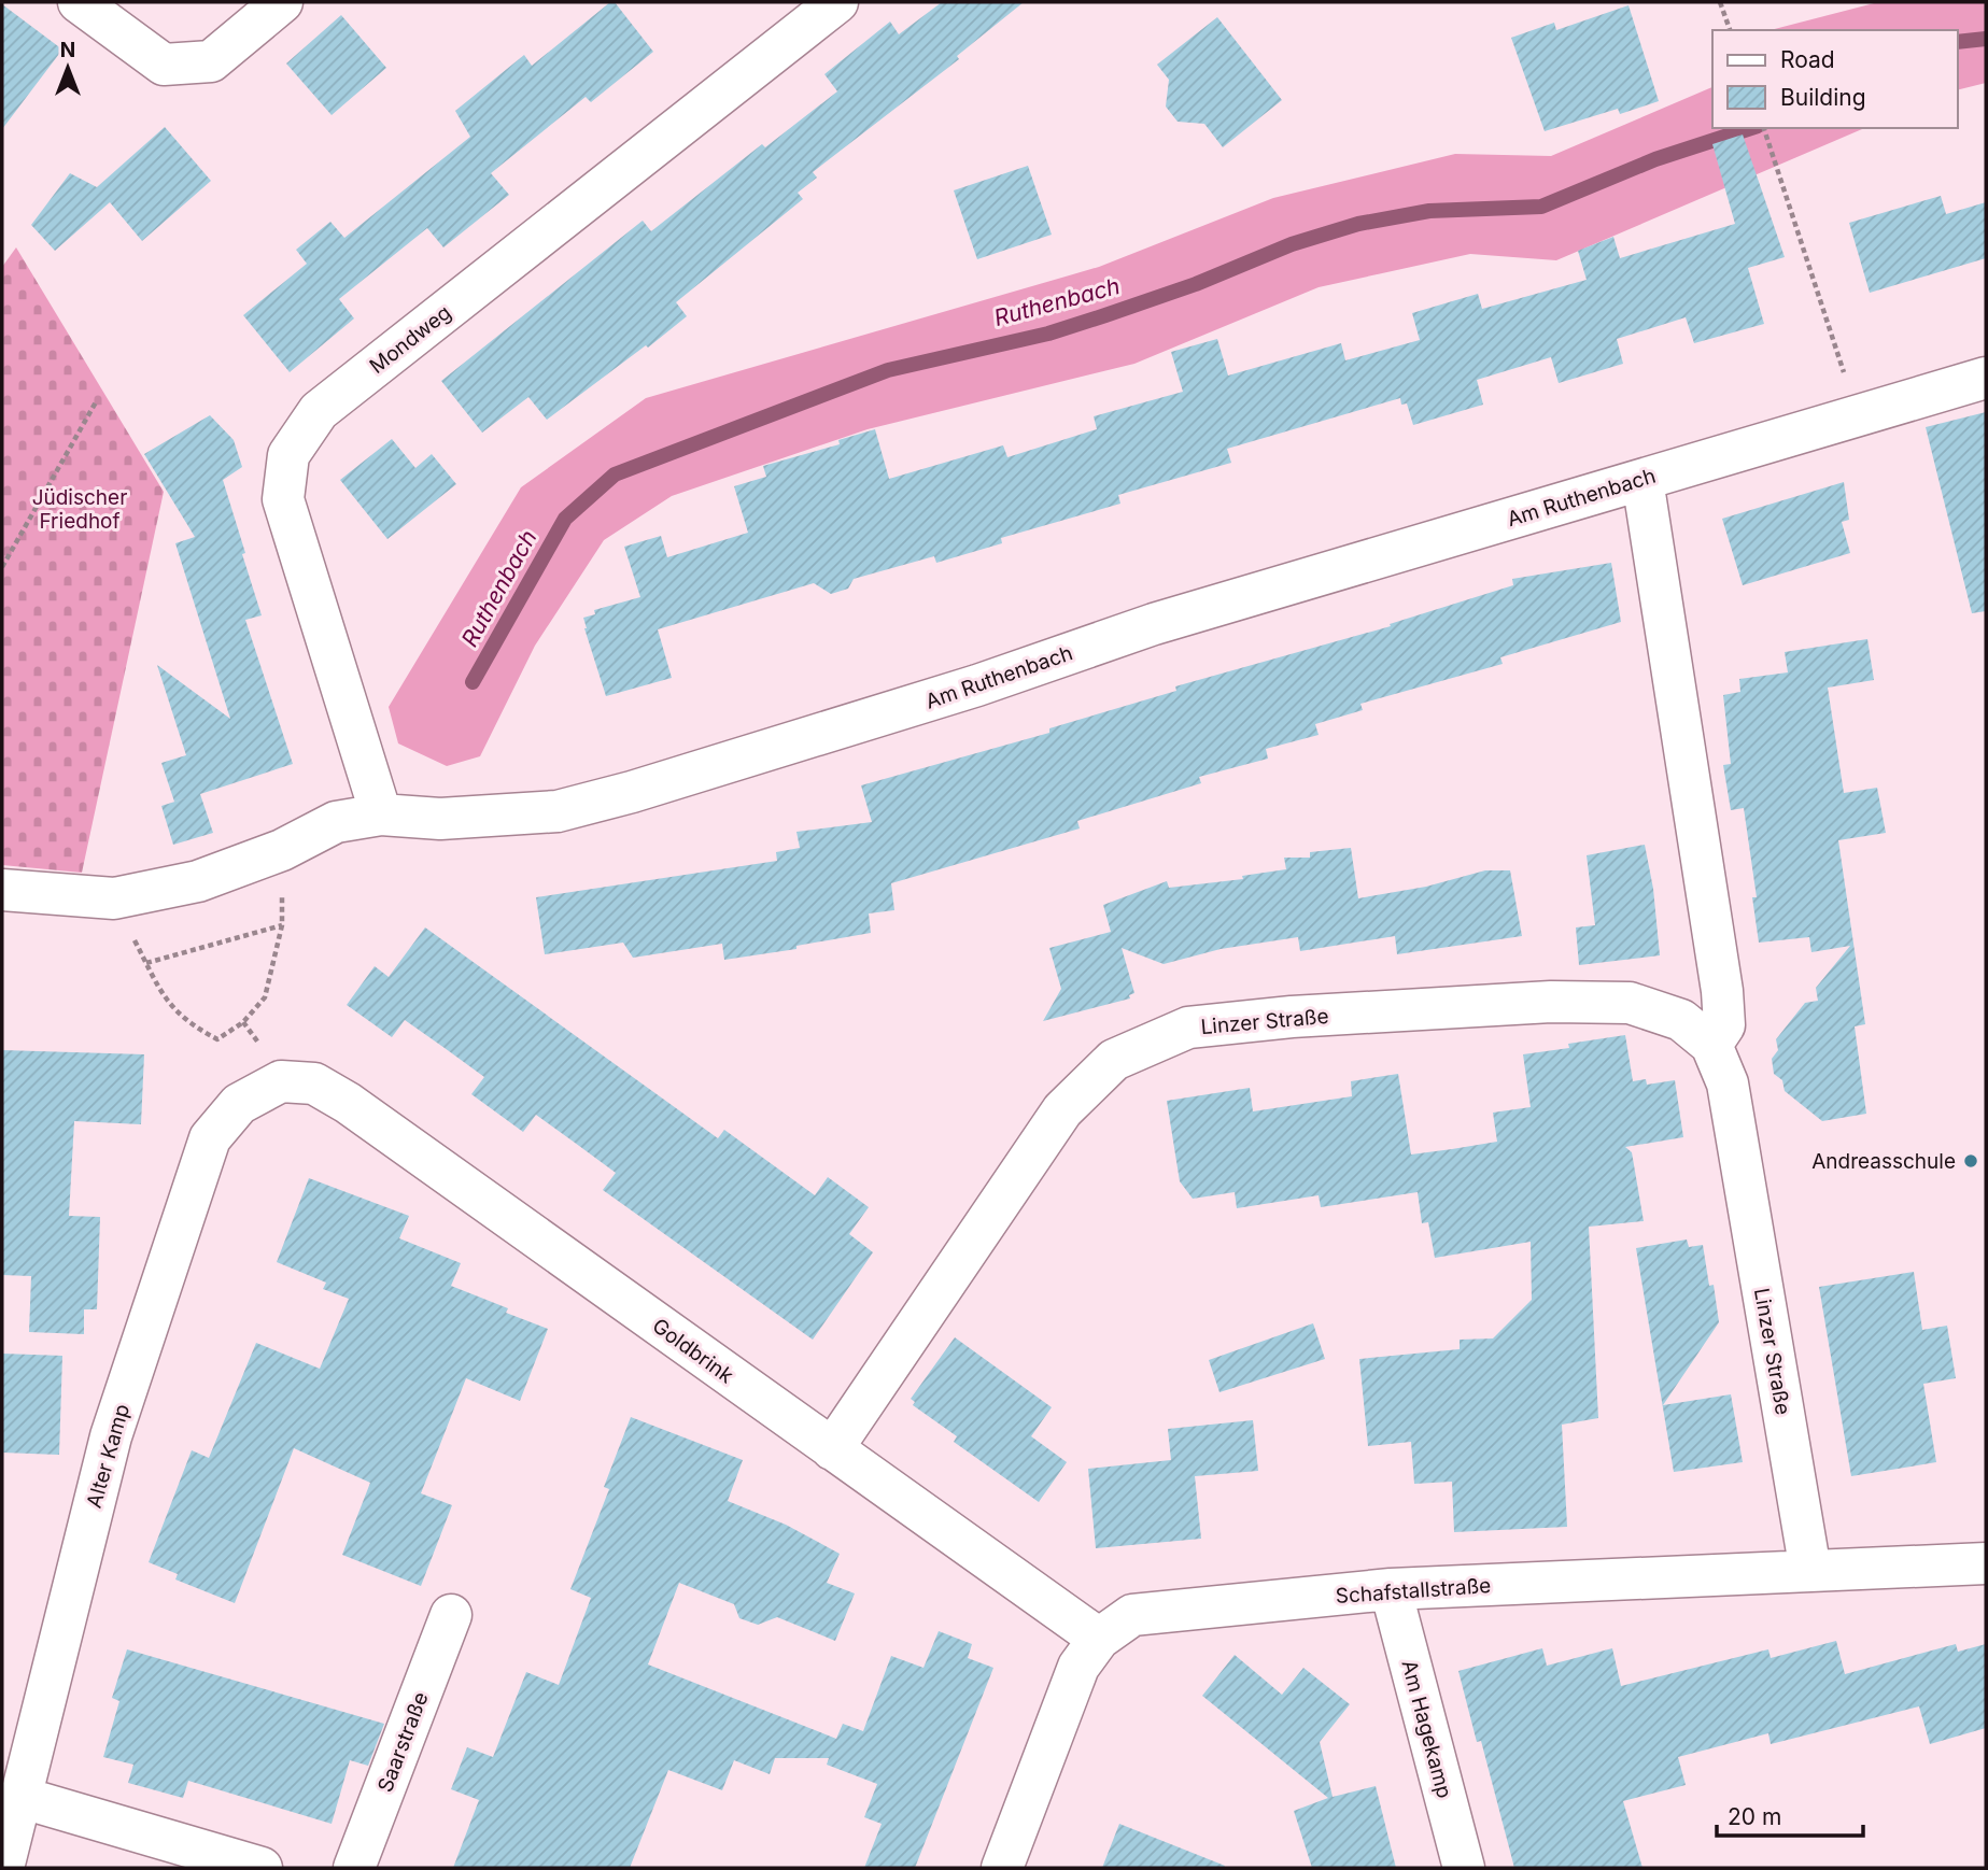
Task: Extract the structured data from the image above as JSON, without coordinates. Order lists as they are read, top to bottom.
{
  "streets": {
    "street": [
      "Mondweg",
      "Am Ruthenbach",
      "Linzer Straße",
      "Goldbrink",
      "Alter Kamp",
      "Schafstallstraße",
      "Am Hagekamp",
      "Saarstraße"
    ]
  },
  "crossings": [
    ["Mondweg", "Am Ruthenbach"],
    ["Linzer Straße", "Goldbrink"],
    ["Linzer Straße", "Schafstallstraße"],
    ["Goldbrink", "Alter Kamp"],
    ["Goldbrink", "Schafstallstraße"],
    ["Schafstallstraße", "Am Hagekamp"]
  ],
  "water": ["Ruthenbach"],
  "parks": ["Jüdischer Friedhof"],
  "places": ["Andreasschule"],
  "legend": ["Road", "Building"],
  "scale_bar": "20 m",
  "north": "top"
}
